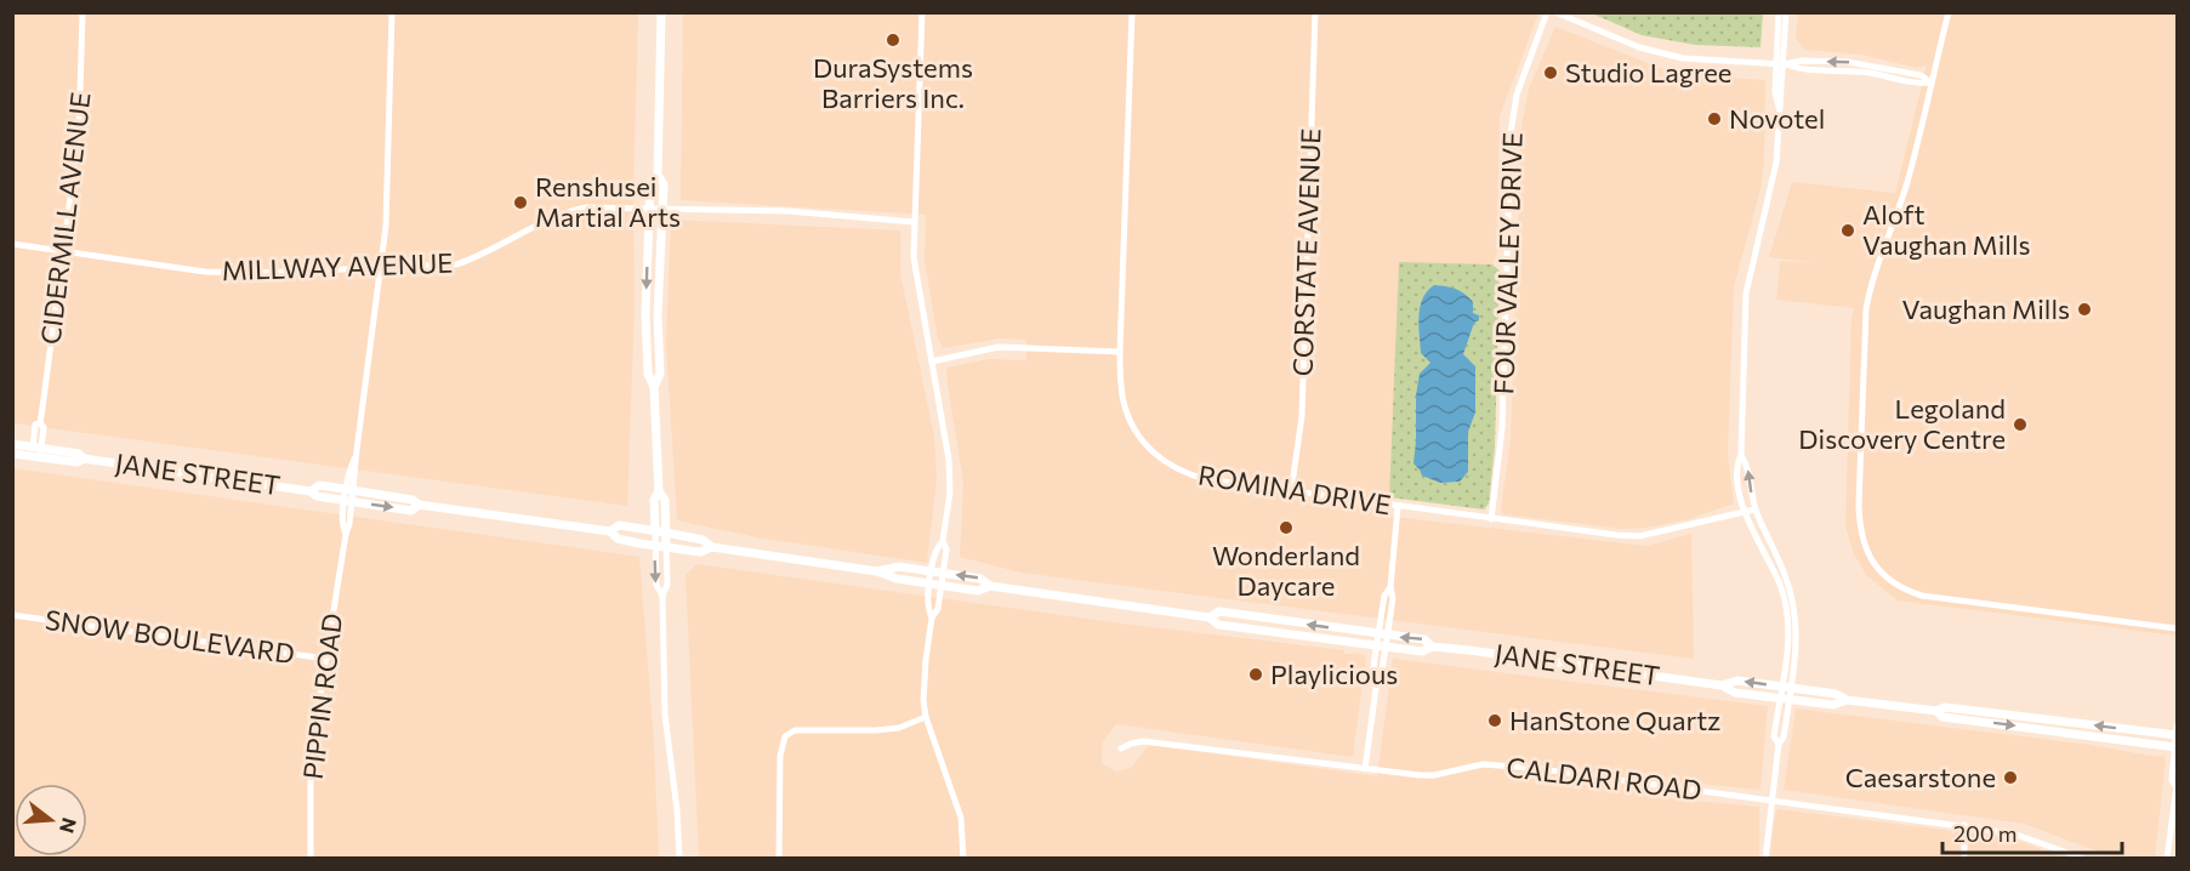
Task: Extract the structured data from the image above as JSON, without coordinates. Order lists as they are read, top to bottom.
{
  "streets": {
    "main road": ["JANE STREET"],
    "street": [
      "CIDERMILL AVENUE",
      "CORSTATE AVENUE",
      "FOUR VALLEY DRIVE",
      "MILLWAY AVENUE",
      "ROMINA DRIVE",
      "SNOW BOULEVARD",
      "PIPPIN ROAD",
      "CALDARI ROAD"
    ]
  },
  "crossings": [
    ["CIDERMILL AVENUE", "MILLWAY AVENUE"],
    ["CIDERMILL AVENUE", "JANE STREET"],
    ["CORSTATE AVENUE", "ROMINA DRIVE"],
    ["FOUR VALLEY DRIVE", "ROMINA DRIVE"],
    ["MILLWAY AVENUE", "PIPPIN ROAD"],
    ["JANE STREET", "PIPPIN ROAD"],
    ["SNOW BOULEVARD", "PIPPIN ROAD"]
  ],
  "places": [
    "DuraSystems Barriers Inc.",
    "Studio Lagree",
    "Novotel",
    "Renshusei Martial Arts",
    "Aloft Vaughan Mills",
    "Vaughan Mills",
    "Legoland Discovery Centre",
    "Wonderland Daycare",
    "Playlicious",
    "HanStone Quartz",
    "Caesarstone"
  ],
  "scale_bar": "200 m",
  "north": "right"
}
